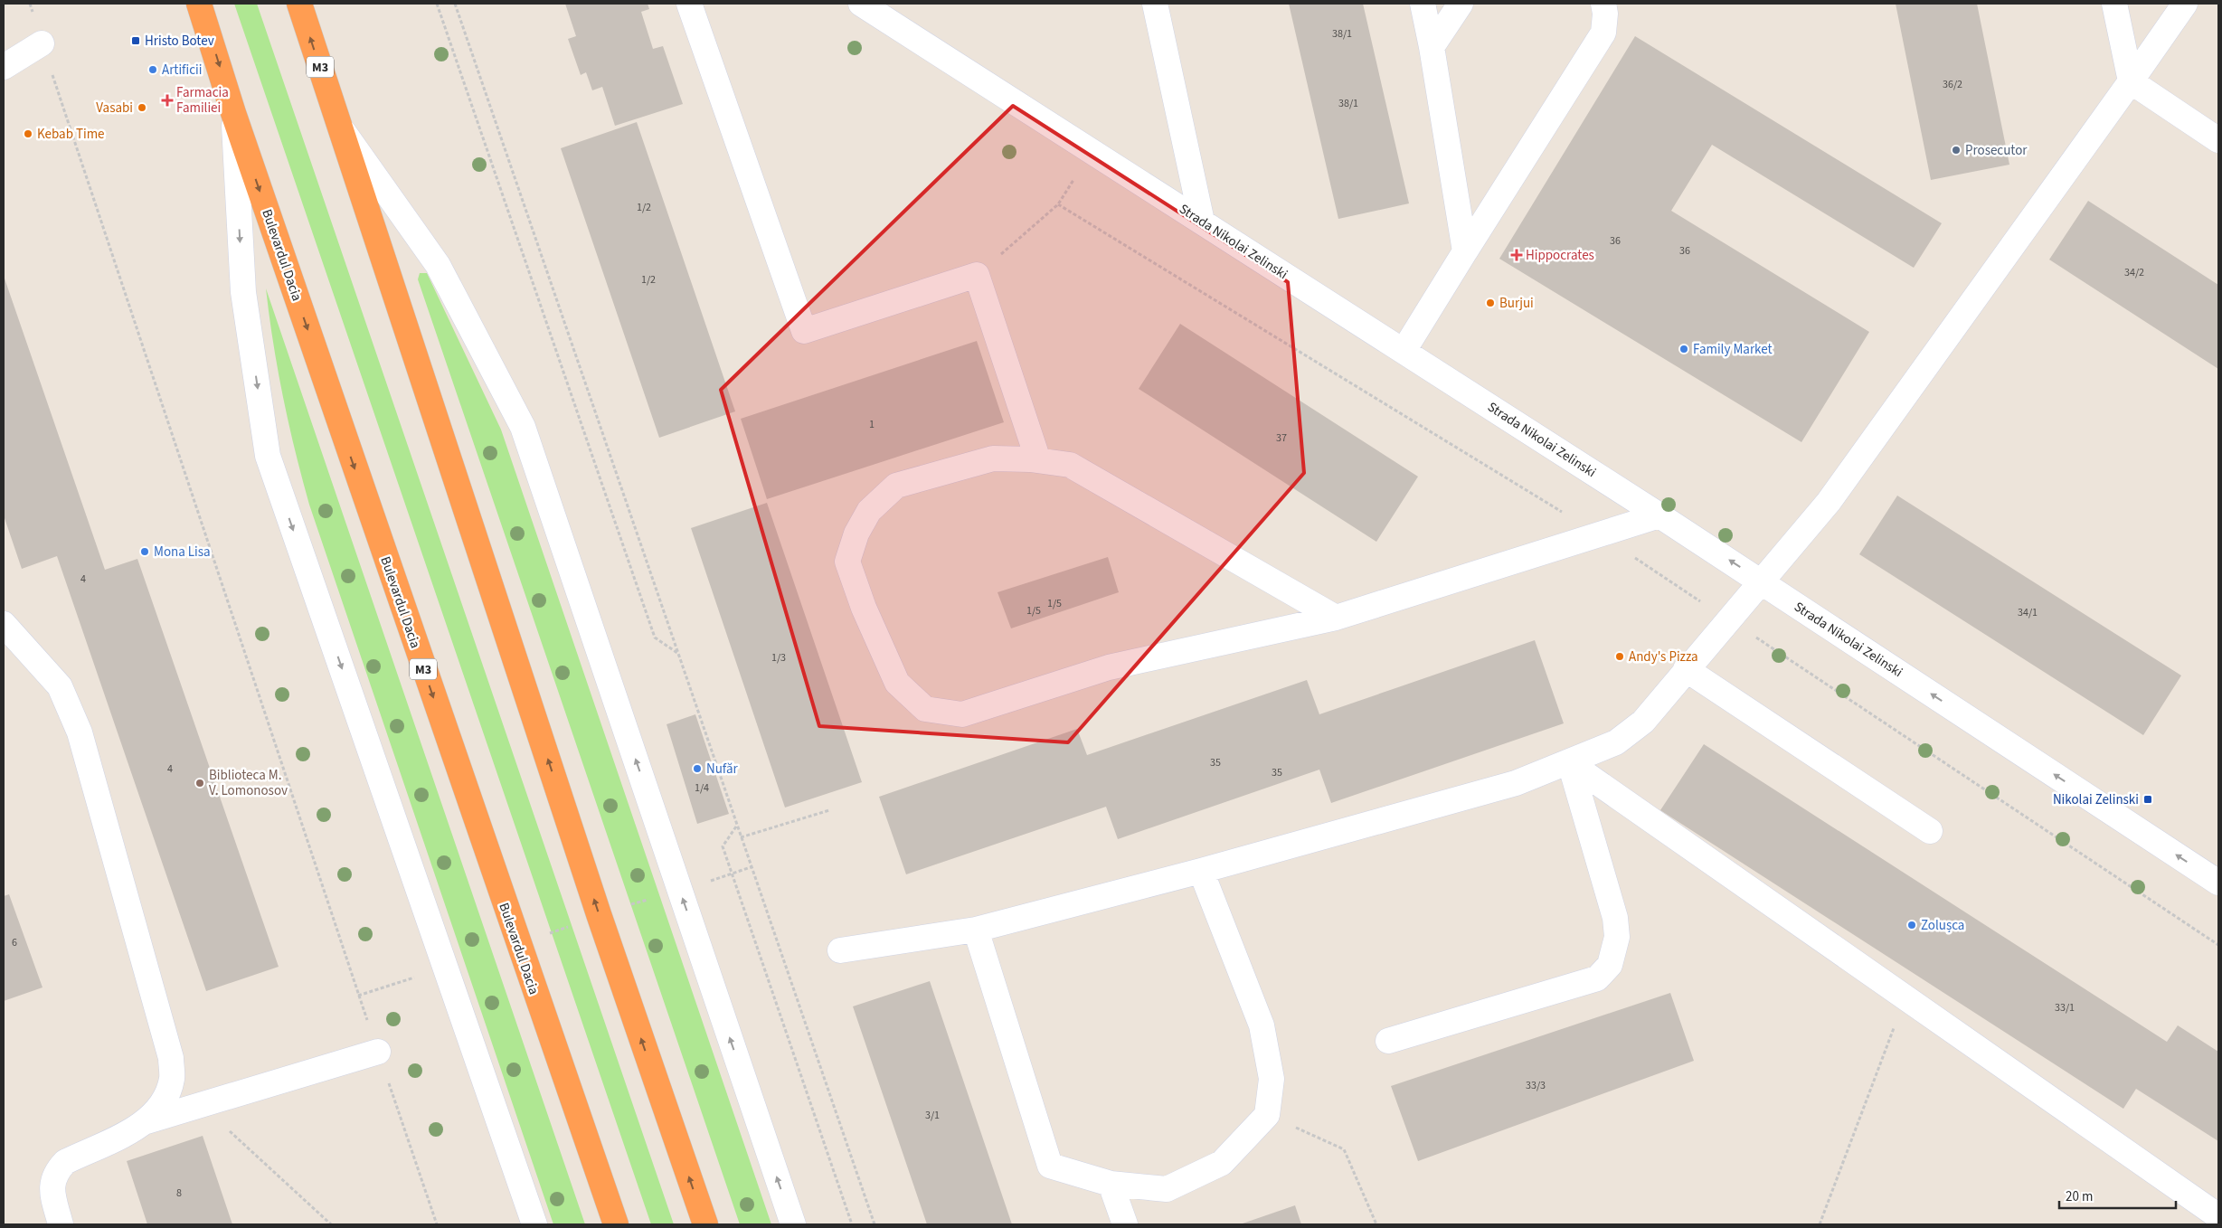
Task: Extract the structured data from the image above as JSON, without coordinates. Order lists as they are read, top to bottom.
{
  "streets": {
    "highway": ["M3", "Bulevardul Dacia"],
    "street": ["Strada Nikolai Zelinski"]
  },
  "places": {
    "transit": ["Hristo Botev", "Nikolai Zelinski"],
    "other": [
      "Artificii",
      "Vasabi",
      "Kebab Time",
      "Prosecutor",
      "Burjui",
      "Family Market",
      "Mona Lisa",
      "Andy's Pizza",
      "Nufăr",
      "Biblioteca M. V. Lomonosov",
      "Zolușca"
    ],
    "health": ["Farmacia Familiei", "Hippocrates"]
  },
  "house_numbers": [
    "38/1",
    "36/2",
    "38/1",
    "1/2",
    "36",
    "36",
    "34/2",
    "1/2",
    "1",
    "37",
    "4",
    "1/5",
    "1/5",
    "34/1",
    "1/3",
    "35",
    "4",
    "35",
    "1/4",
    "6",
    "33/1",
    "33/3",
    "3/1",
    "8"
  ],
  "scale_bar": "20 m"
}
